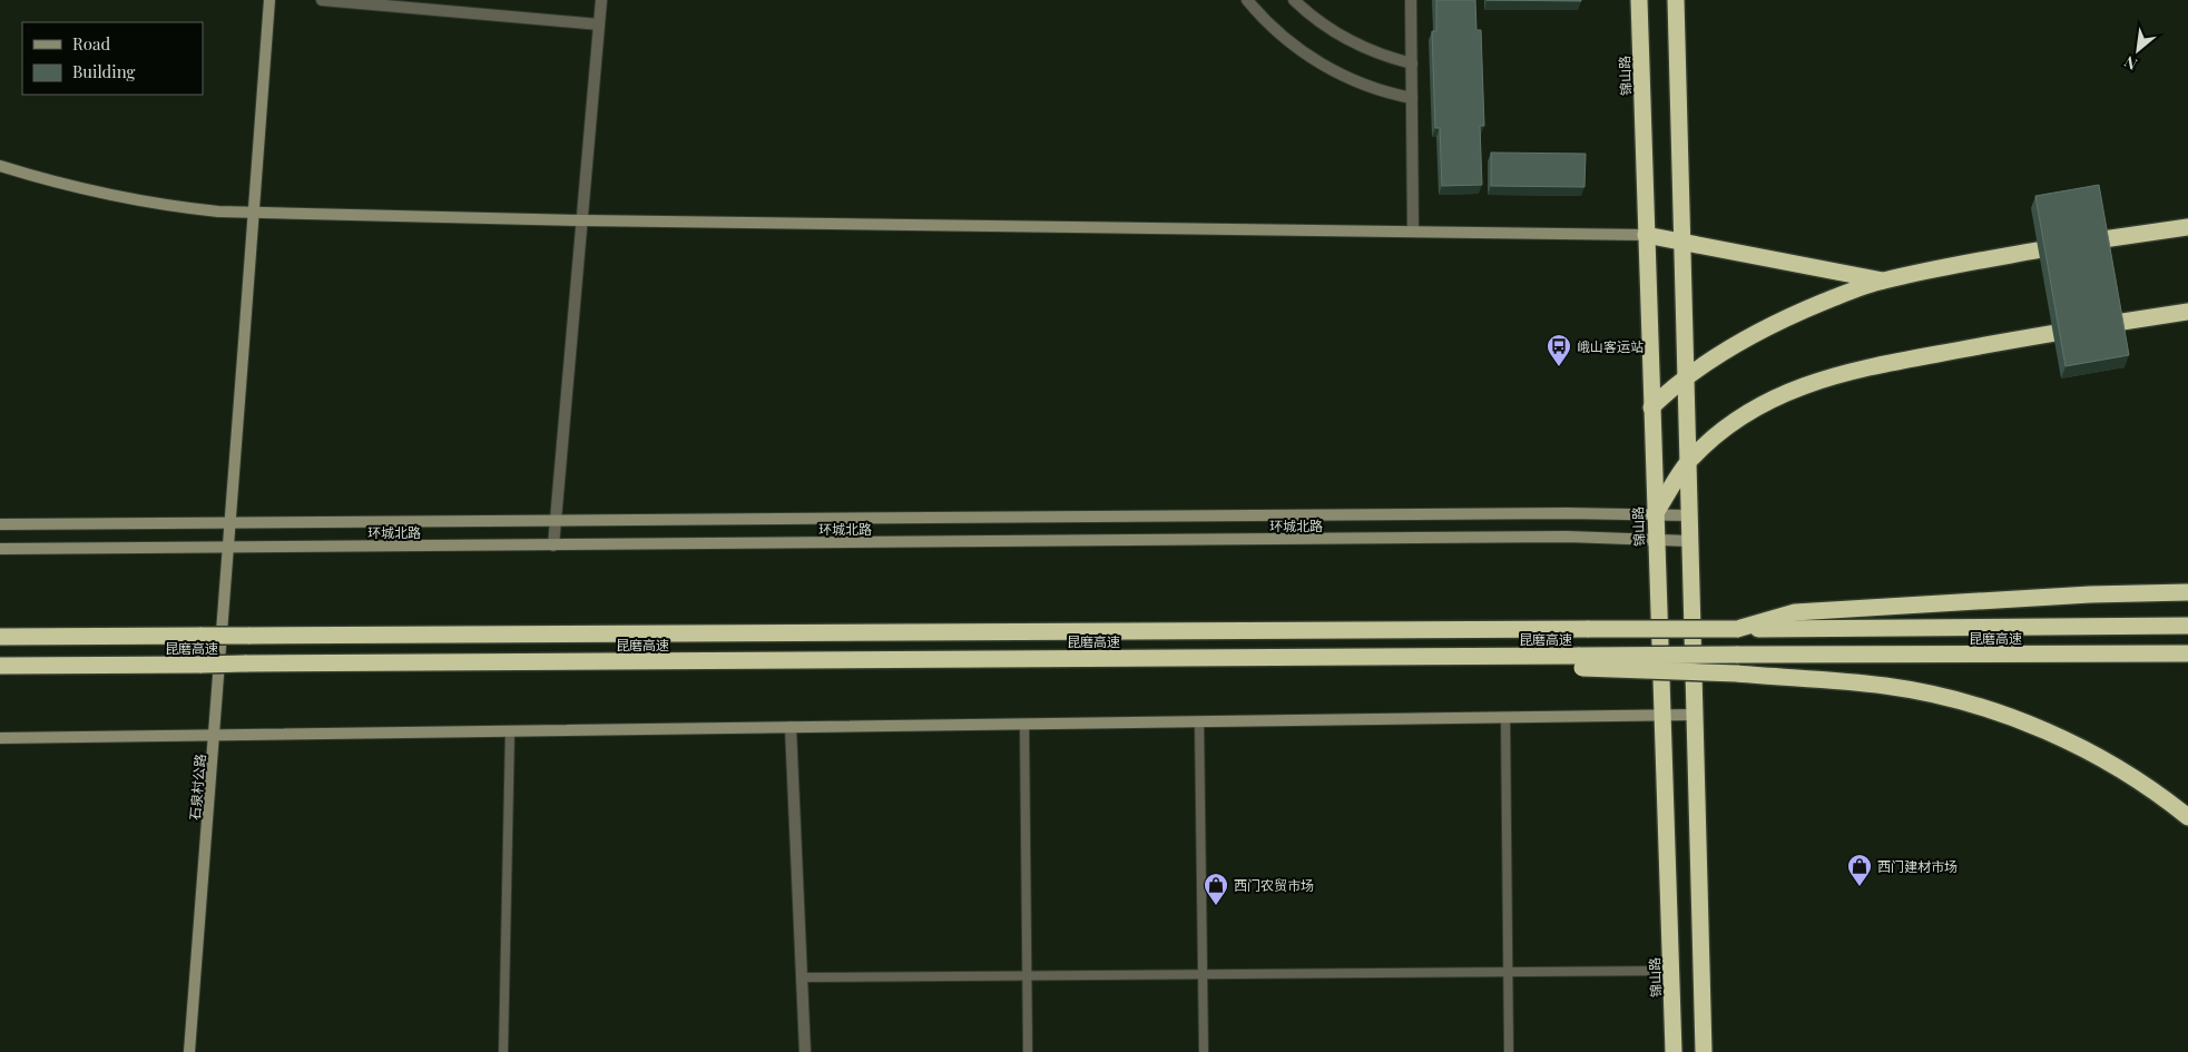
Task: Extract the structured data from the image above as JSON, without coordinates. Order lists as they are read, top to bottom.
{
  "streets": {
    "highway": ["锦山路", "昆磨高速"],
    "street": ["环城北路", "石泉村公路"]
  },
  "crossings": [
    ["锦山路", "环城北路"],
    ["环城北路", "石泉村公路"]
  ],
  "places": {
    "bus stop": ["峨山客运站"],
    "shop": ["西门建材市场", "西门农贸市场"]
  },
  "legend": ["Road", "Building"],
  "north": "bottom left"
}
